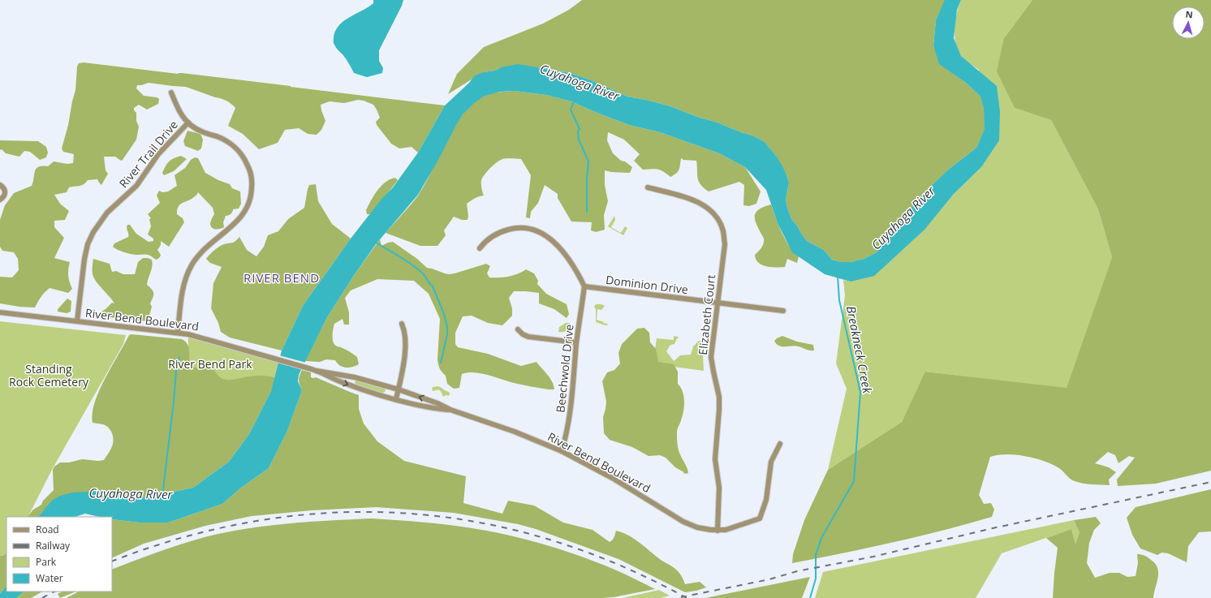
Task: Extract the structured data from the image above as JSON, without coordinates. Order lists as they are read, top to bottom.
{
  "streets": {
    "street": [
      "River Trail Drive",
      "Dominion Drive",
      "Elizabeth Court",
      "River Bend Boulevard",
      "Beechwold Drive"
    ]
  },
  "crossings": [
    ["River Trail Drive", "River Bend Boulevard"],
    ["Dominion Drive", "Elizabeth Court"],
    ["Dominion Drive", "Beechwold Drive"],
    ["Elizabeth Court", "River Bend Boulevard"],
    ["River Bend Boulevard", "Beechwold Drive"]
  ],
  "districts": ["RIVER BEND"],
  "water": ["Cuyahoga River", "Breakneck Creek"],
  "parks": ["River Bend Park", "Standing Rock Cemetery"],
  "legend": [
    "Road",
    "Railway",
    "Park",
    "Water"
  ],
  "north": "top"
}
